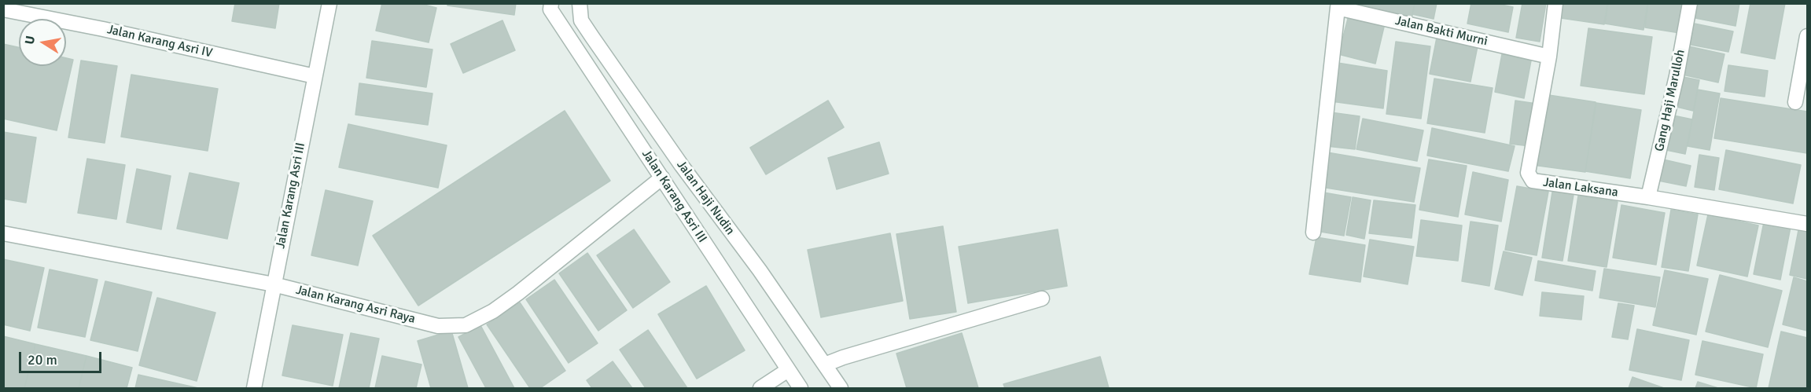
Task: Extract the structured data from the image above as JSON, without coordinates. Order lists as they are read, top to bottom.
{
  "streets": {
    "street": [
      "Jalan Bakti Murni",
      "Jalan Karang Asri IV",
      "Gang Haji Marulloh",
      "Jalan Laksana",
      "Jalan Karang Asri III",
      "Jalan Haji Nudin",
      "Jalan Karang Asri Raya"
    ]
  },
  "crossings": [
    ["Jalan Bakti Murni", "Jalan Laksana"],
    ["Jalan Karang Asri IV", "Jalan Karang Asri III"],
    ["Gang Haji Marulloh", "Jalan Laksana"],
    ["Jalan Karang Asri III", "Jalan Karang Asri Raya"]
  ],
  "scale_bar": "20 m",
  "north": "left"
}
